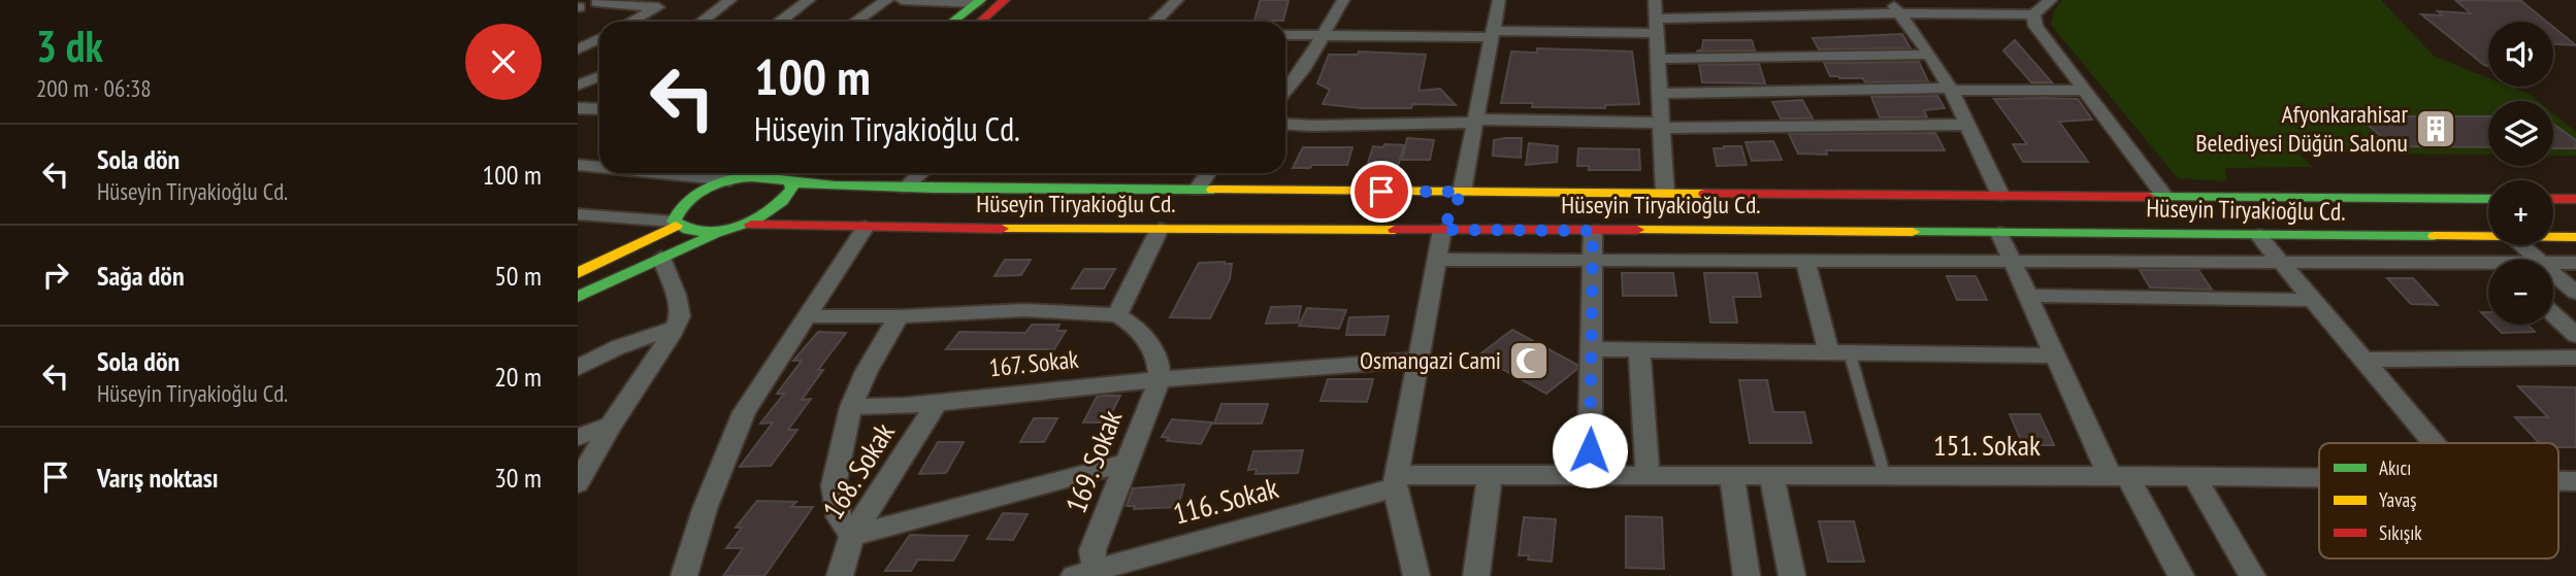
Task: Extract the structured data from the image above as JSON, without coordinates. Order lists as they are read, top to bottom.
{
  "streets": {
    "street": [
      "Hüseyin Tiryakioğlu Cd.",
      "167. Sokak",
      "151. Sokak",
      "169. Sokak",
      "168. Sokak",
      "116. Sokak"
    ]
  },
  "crossings": [
    ["167. Sokak", "169. Sokak"],
    ["167. Sokak", "168. Sokak"],
    ["151. Sokak", "116. Sokak"],
    ["169. Sokak", "116. Sokak"]
  ],
  "places": {
    "building": ["Afyonkarahisar Belediyesi Düğün Salonu"],
    "mosque": ["Osmangazi Cami"]
  },
  "legend": ["Akıcı", "Yavaş", "Sıkışık"],
  "page": {
    "heading": ["3 dk", "200 m · 06:38"],
    "map_buttons": ["+", "−"],
    "turn": ["100 m", "Hüseyin Tiryakioğlu Cd."],
    "list": [
      {
        "name": "Sola dön",
        "note": "Hüseyin Tiryakioğlu Cd.",
        "value": "100 m"
      },
      {
        "name": "Sağa dön",
        "value": "50 m"
      },
      {
        "name": "Sola dön",
        "note": "Hüseyin Tiryakioğlu Cd.",
        "value": "20 m"
      },
      {
        "name": "Varış noktası",
        "value": "30 m"
      }
    ]
  }
}
